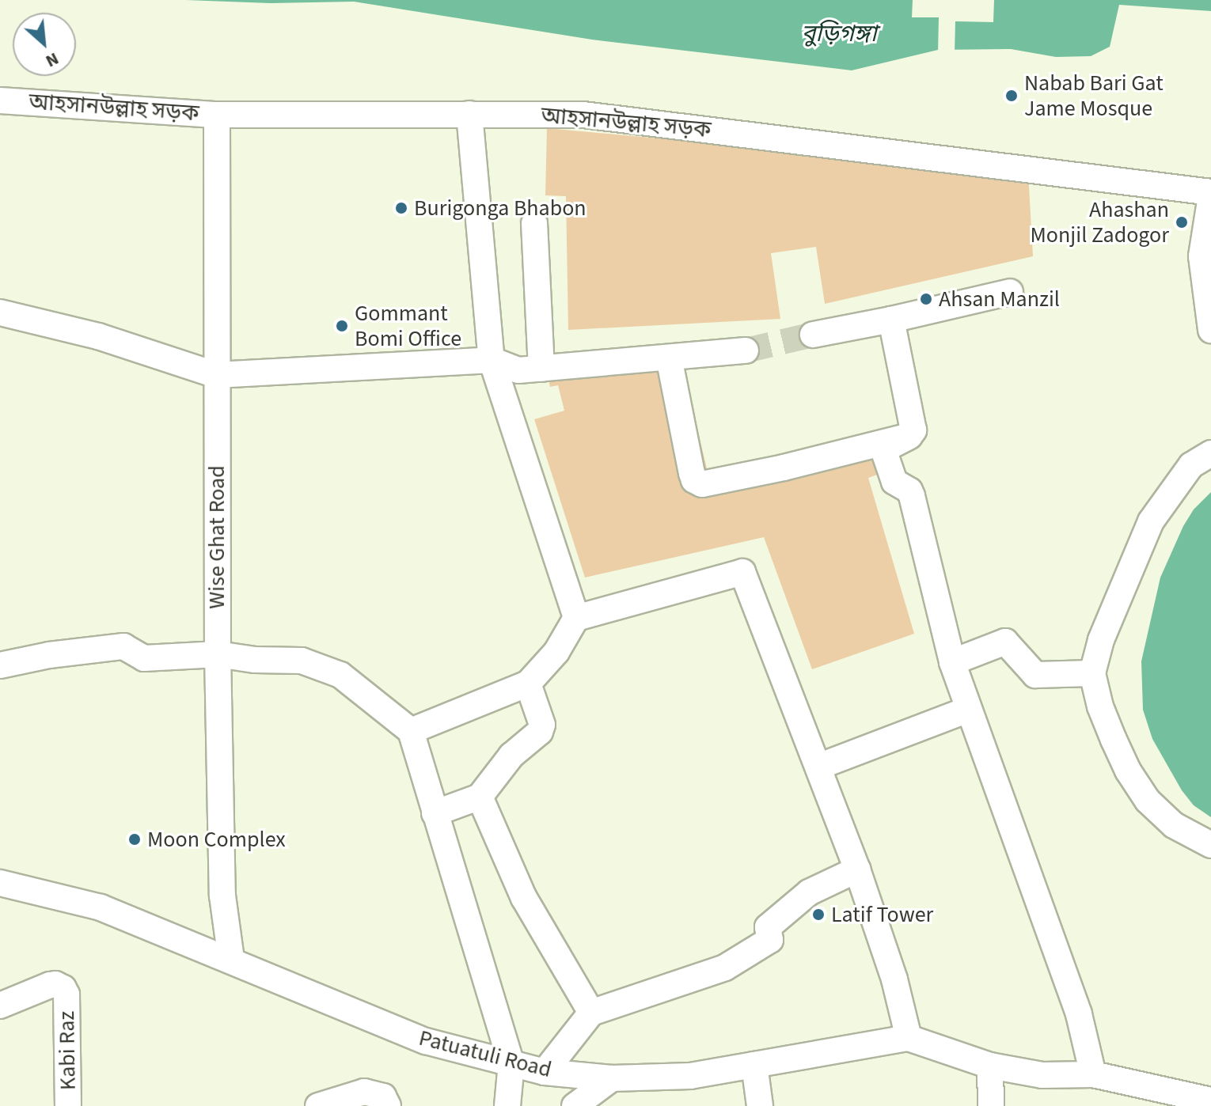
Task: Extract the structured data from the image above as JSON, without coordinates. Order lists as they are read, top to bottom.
{
  "streets": {
    "street": [
      "আহসানউল্লাহ সড়ক",
      "Wise Ghat Road",
      "Kabi Raz",
      "Patuatuli Road"
    ]
  },
  "crossings": [
    ["আহসানউল্লাহ সড়ক", "Wise Ghat Road"],
    ["Wise Ghat Road", "Patuatuli Road"]
  ],
  "water": ["বুড়িগঙ্গা"],
  "places": [
    "Nabab Bari Gat Jame Mosque",
    "Burigonga Bhabon",
    "Ahashan Monjil Zadogor",
    "Ahsan Manzil",
    "Gommant Bomi Office",
    "Moon Complex",
    "Latif Tower"
  ],
  "north": "bottom right"
}
